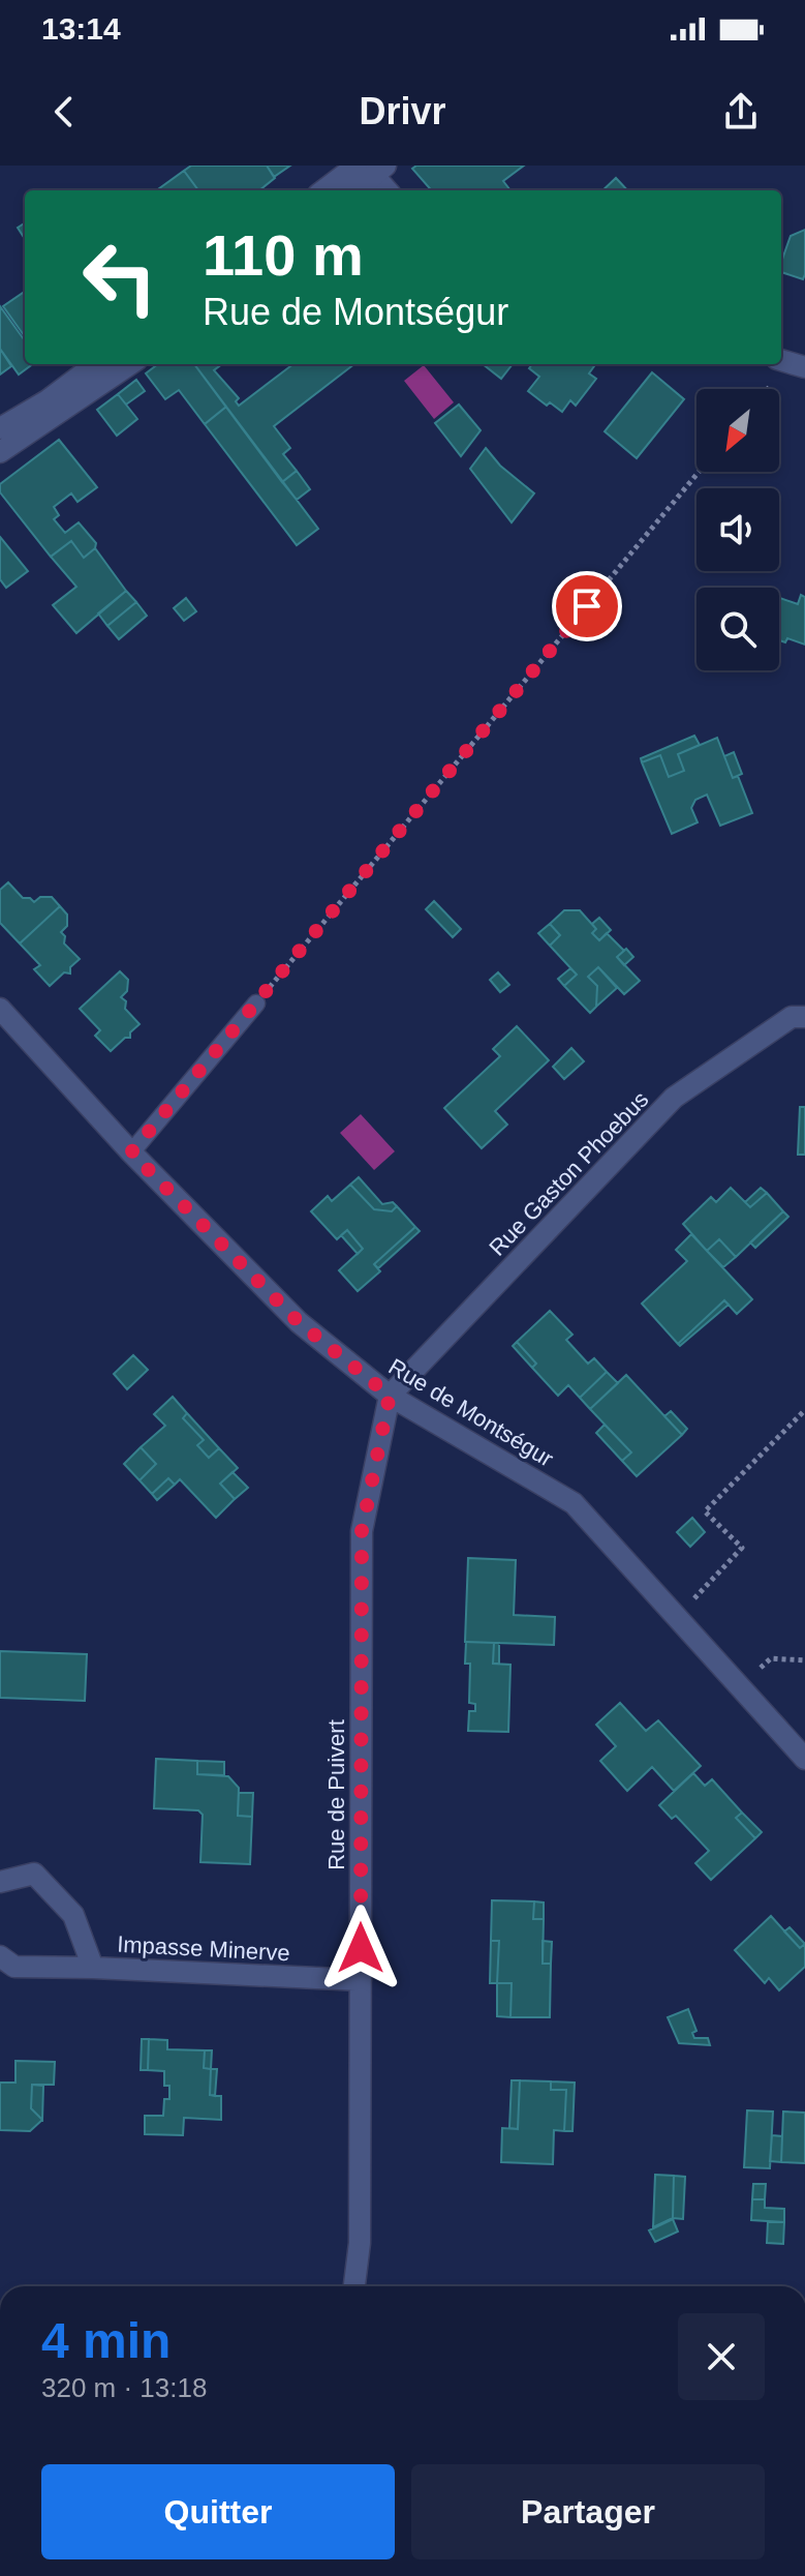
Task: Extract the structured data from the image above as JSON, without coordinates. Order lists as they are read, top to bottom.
{
  "streets": {
    "street": [
      "Rue Gaston Phoebus",
      "Rue de Montségur",
      "Rue de Puivert",
      "Impasse Minerve"
    ]
  },
  "crossings": [
    ["Rue Gaston Phoebus", "Rue de Montségur"],
    ["Rue Gaston Phoebus", "Rue de Puivert"],
    ["Rue de Montségur", "Rue de Puivert"],
    ["Rue de Puivert", "Impasse Minerve"]
  ],
  "north": "bottom left",
  "page": {
    "status": "13:14",
    "header": "Drivr",
    "turn": ["110 m", "Rue de Montségur"],
    "heading": ["4 min", "320 m · 13:18"],
    "buttons": ["Quitter", "Partager"]
  }
}
